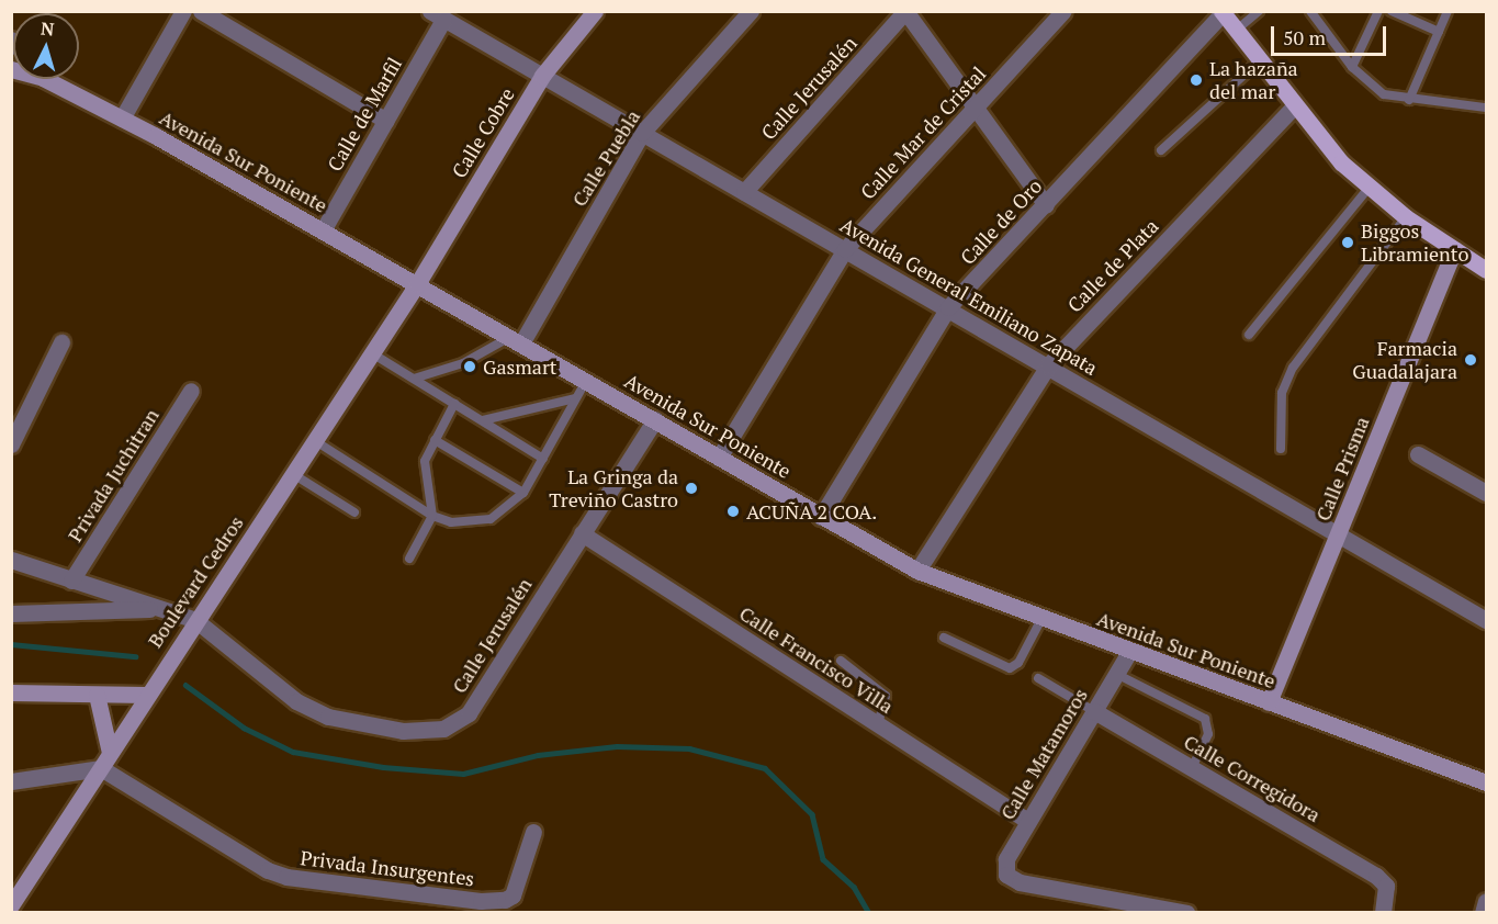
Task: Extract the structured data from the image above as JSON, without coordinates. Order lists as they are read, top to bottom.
{
  "streets": {
    "main road": [
      "Calle Cobre",
      "Avenida Sur Poniente",
      "Calle Prisma",
      "Boulevard Cedros"
    ],
    "street": [
      "Calle Jerusalén",
      "Calle de Marfil",
      "Calle Mar de Cristal",
      "Calle Puebla",
      "Calle de Oro",
      "Calle de Plata",
      "Avenida General Emiliano Zapata",
      "Privada Juchitran",
      "Calle Francisco Villa",
      "Calle Matamoros",
      "Calle Corregidora",
      "Privada Insurgentes"
    ]
  },
  "crossings": [
    ["Calle Jerusalén", "Avenida Sur Poniente"],
    ["Calle Jerusalén", "Avenida General Emiliano Zapata"],
    ["Calle Jerusalén", "Privada Juchitran"],
    ["Calle Jerusalén", "Boulevard Cedros"],
    ["Calle Jerusalén", "Calle Francisco Villa"],
    ["Calle de Marfil", "Avenida Sur Poniente"],
    ["Calle de Marfil", "Avenida General Emiliano Zapata"],
    ["Calle Cobre", "Avenida Sur Poniente"],
    ["Calle Cobre", "Avenida General Emiliano Zapata"],
    ["Calle Cobre", "Boulevard Cedros"],
    ["Calle Mar de Cristal", "Avenida Sur Poniente"],
    ["Calle Mar de Cristal", "Avenida General Emiliano Zapata"],
    ["Calle Puebla", "Avenida Sur Poniente"],
    ["Calle Puebla", "Avenida General Emiliano Zapata"],
    ["Avenida Sur Poniente", "Calle de Oro"],
    ["Avenida Sur Poniente", "Calle de Plata"],
    ["Avenida Sur Poniente", "Calle Prisma"],
    ["Avenida Sur Poniente", "Boulevard Cedros"],
    ["Avenida Sur Poniente", "Calle Matamoros"],
    ["Calle de Oro", "Avenida General Emiliano Zapata"],
    ["Calle de Plata", "Avenida General Emiliano Zapata"],
    ["Avenida General Emiliano Zapata", "Calle Prisma"],
    ["Boulevard Cedros", "Privada Insurgentes"],
    ["Calle Francisco Villa", "Calle Matamoros"],
    ["Calle Matamoros", "Calle Corregidora"]
  ],
  "places": [
    "La hazaña del mar",
    "Biggos Libramiento",
    "Farmacia Guadalajara",
    "Gasmart",
    "La Gringa da Treviño Castro",
    "ACUÑA 2 COA."
  ],
  "scale_bar": "50 m",
  "north": "top"
}
